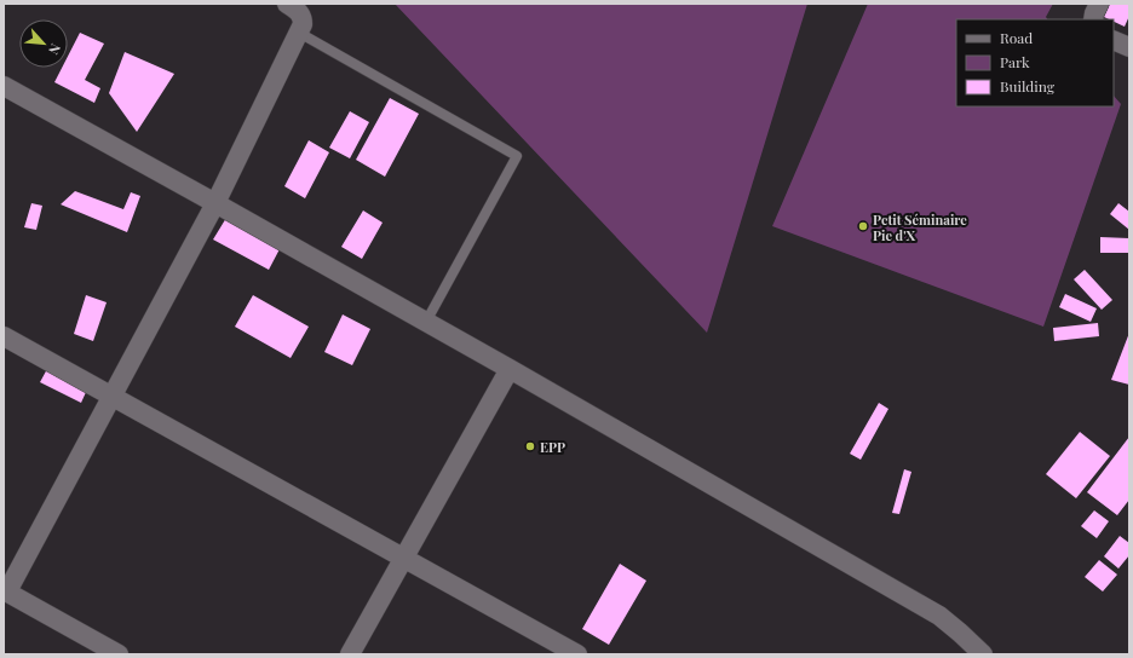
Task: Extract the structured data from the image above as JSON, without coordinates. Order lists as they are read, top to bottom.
{
  "places": ["Petit Séminaire Pie d'X", "EPP"],
  "legend": ["Road", "Park", "Building"],
  "north": "bottom right"
}
